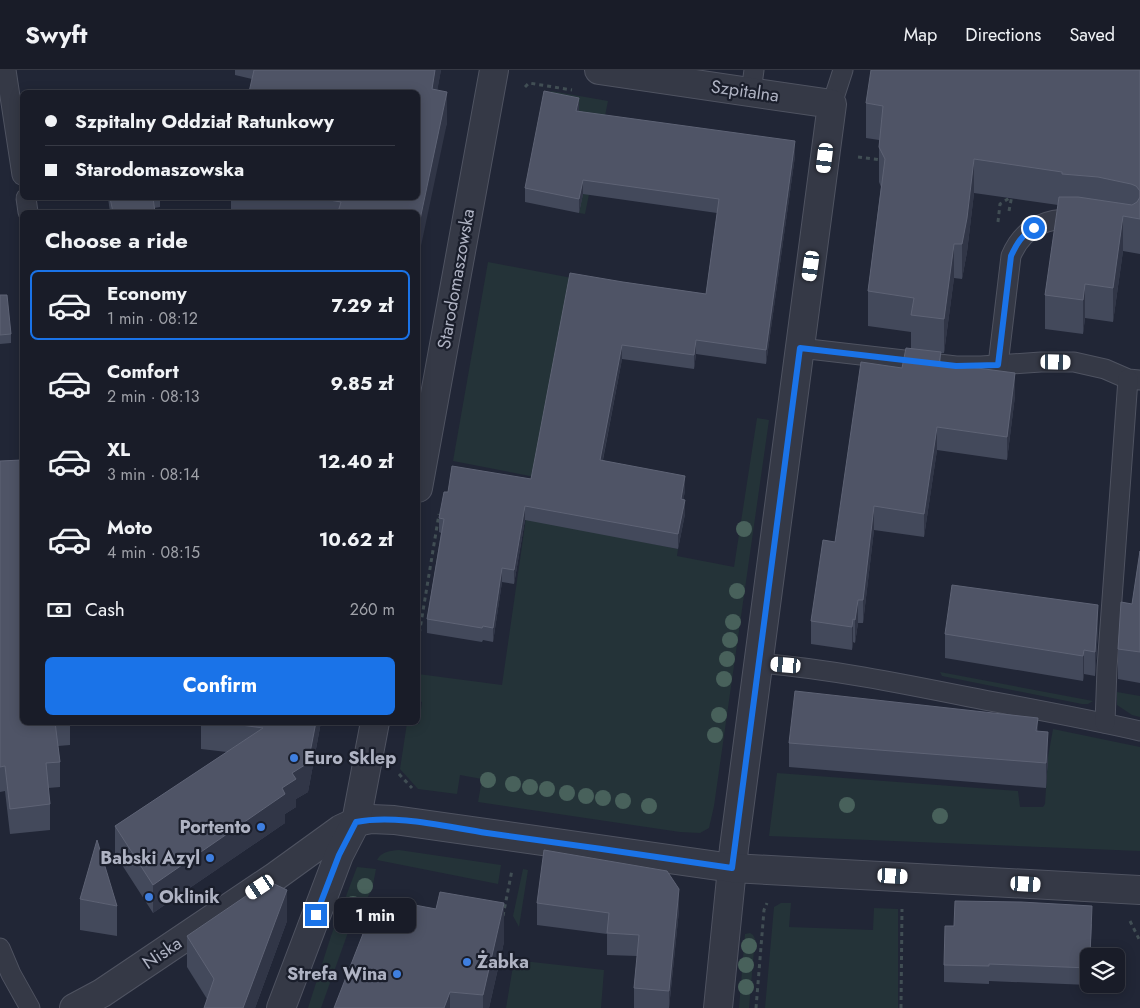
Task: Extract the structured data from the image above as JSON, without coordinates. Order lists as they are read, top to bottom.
{
  "streets": {
    "street": ["Szpitalna", "Starodomaszowska", "Niska"]
  },
  "places": [
    "Euro Sklep",
    "Portento",
    "Babski Azyl",
    "Oklinik",
    "Żabka",
    "Strefa Wina"
  ],
  "page": {
    "header": "Swyft",
    "nav": ["Map", "Directions", "Saved"],
    "banner": ["Szpitalny Oddział Ratunkowy", "Starodomaszowska"],
    "heading": "Choose a ride",
    "list": [
      {
        "name": "Economy",
        "note": "1 min · 08:12",
        "value": "7.29 zł"
      },
      {
        "name": "Comfort",
        "note": "2 min · 08:13",
        "value": "9.85 zł"
      },
      {
        "name": "XL",
        "note": "3 min · 08:14",
        "value": "12.40 zł"
      },
      {
        "name": "Moto",
        "note": "4 min · 08:15",
        "value": "10.62 zł"
      }
    ],
    "pay": ["Cash", "260 m"],
    "buttons": "Confirm",
    "bubble": "1 min"
  }
}
